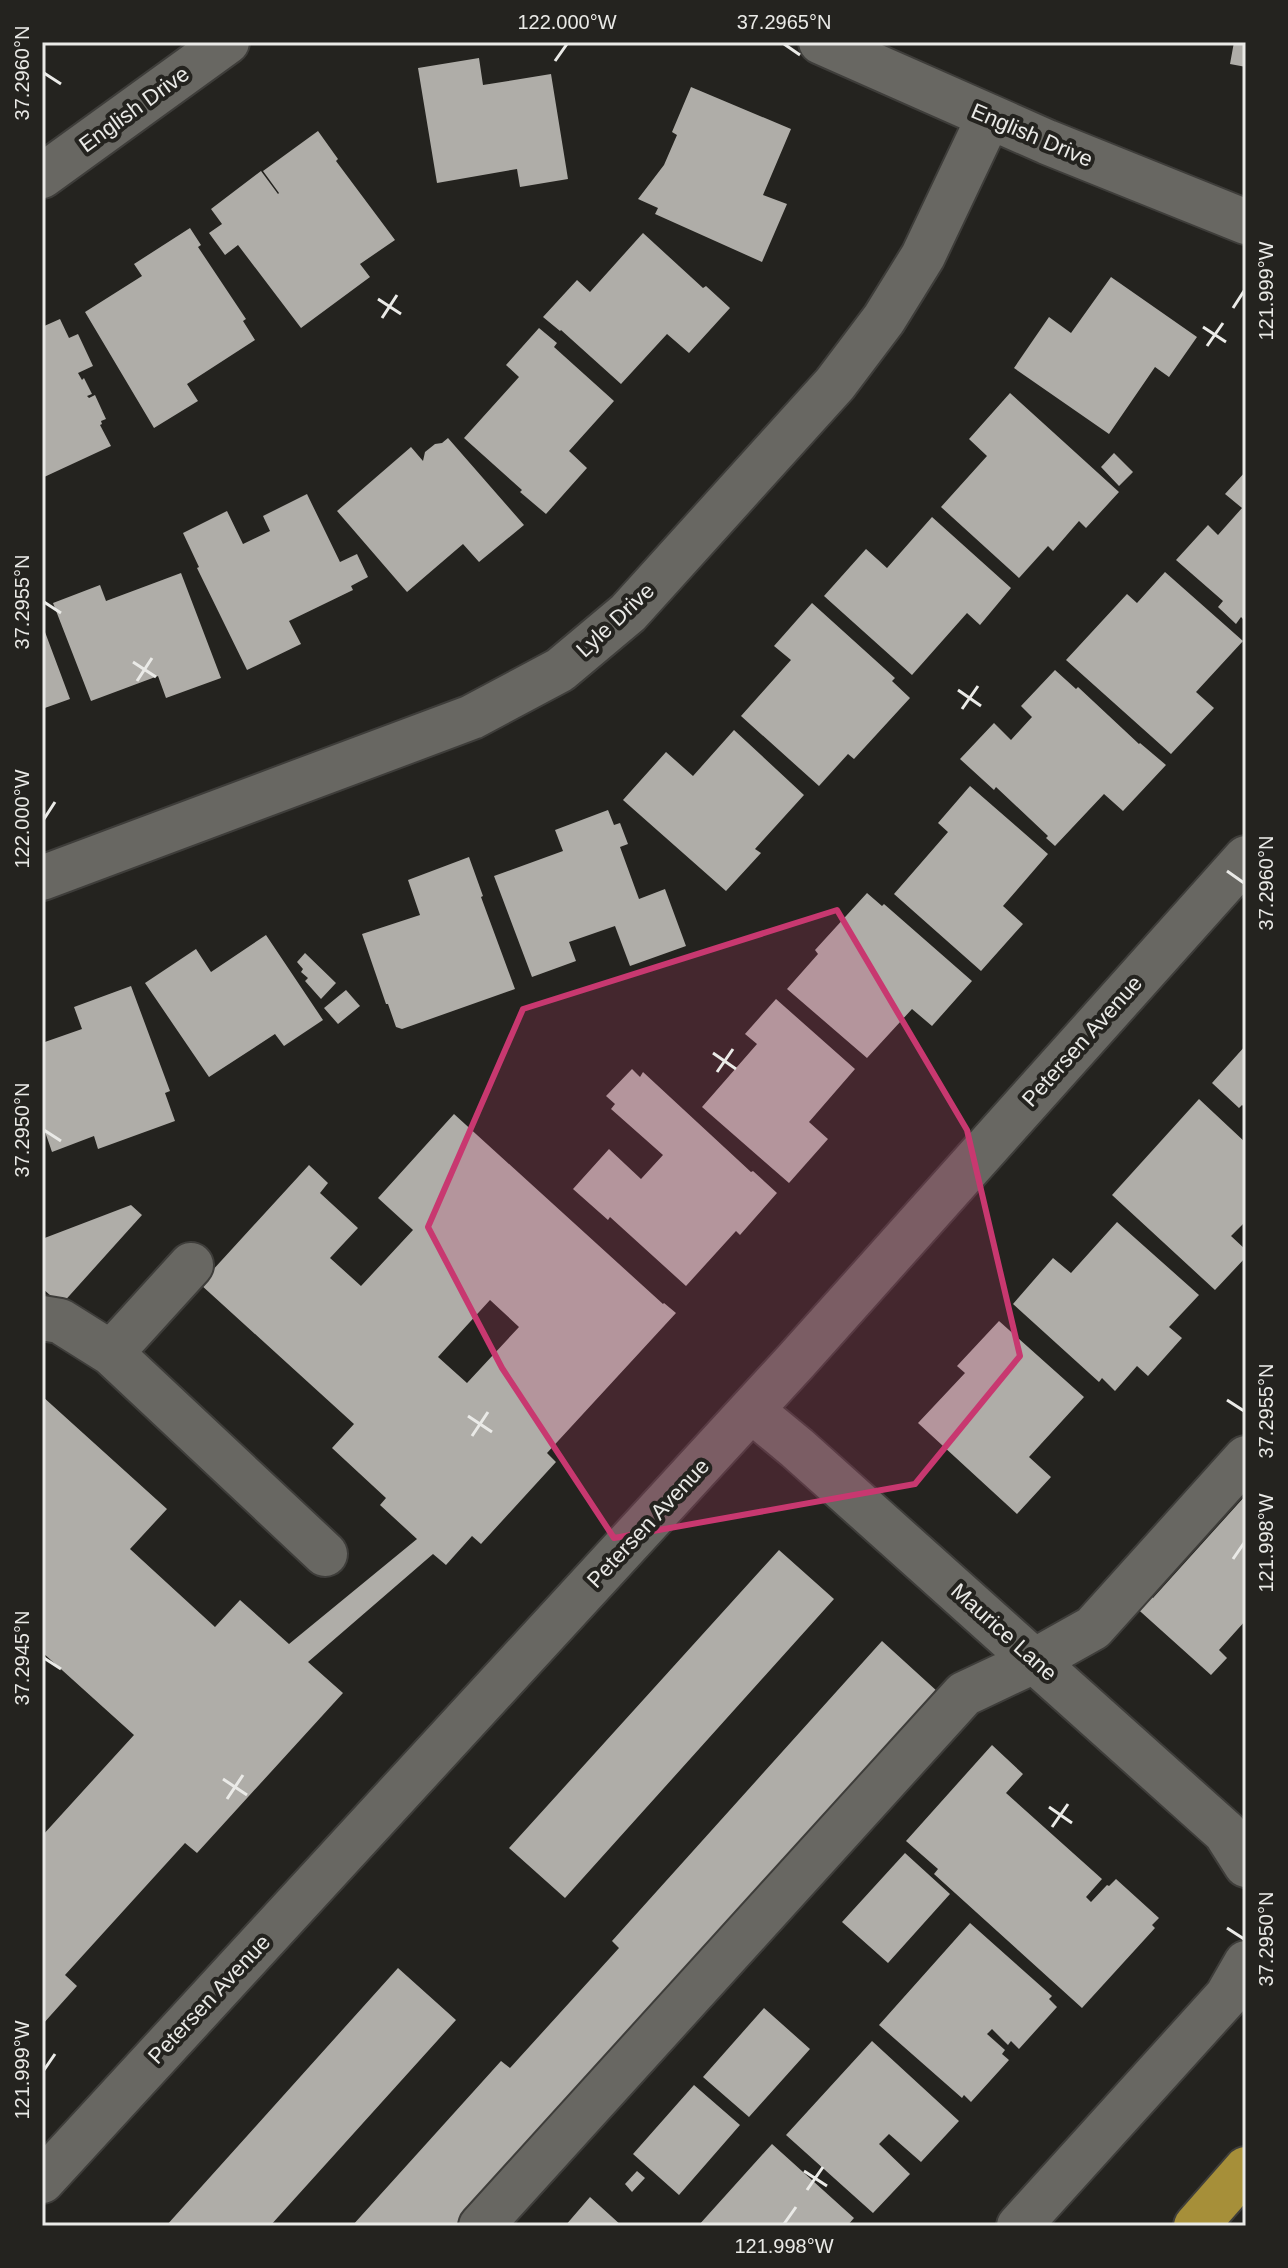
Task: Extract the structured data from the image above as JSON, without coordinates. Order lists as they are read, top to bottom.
{
  "streets": {
    "street": [
      "English Drive",
      "Lyle Drive",
      "Petersen Avenue",
      "Maurice Lane"
    ]
  },
  "crossings": [
    ["English Drive", "Lyle Drive"],
    ["Petersen Avenue", "Maurice Lane"]
  ],
  "coordinates": [
    "122.000°W",
    "37.2965°N",
    "37.2960°N",
    "121.999°W",
    "37.2955°N",
    "37.2950°N",
    "121.998°W",
    "37.2945°N"
  ]
}
